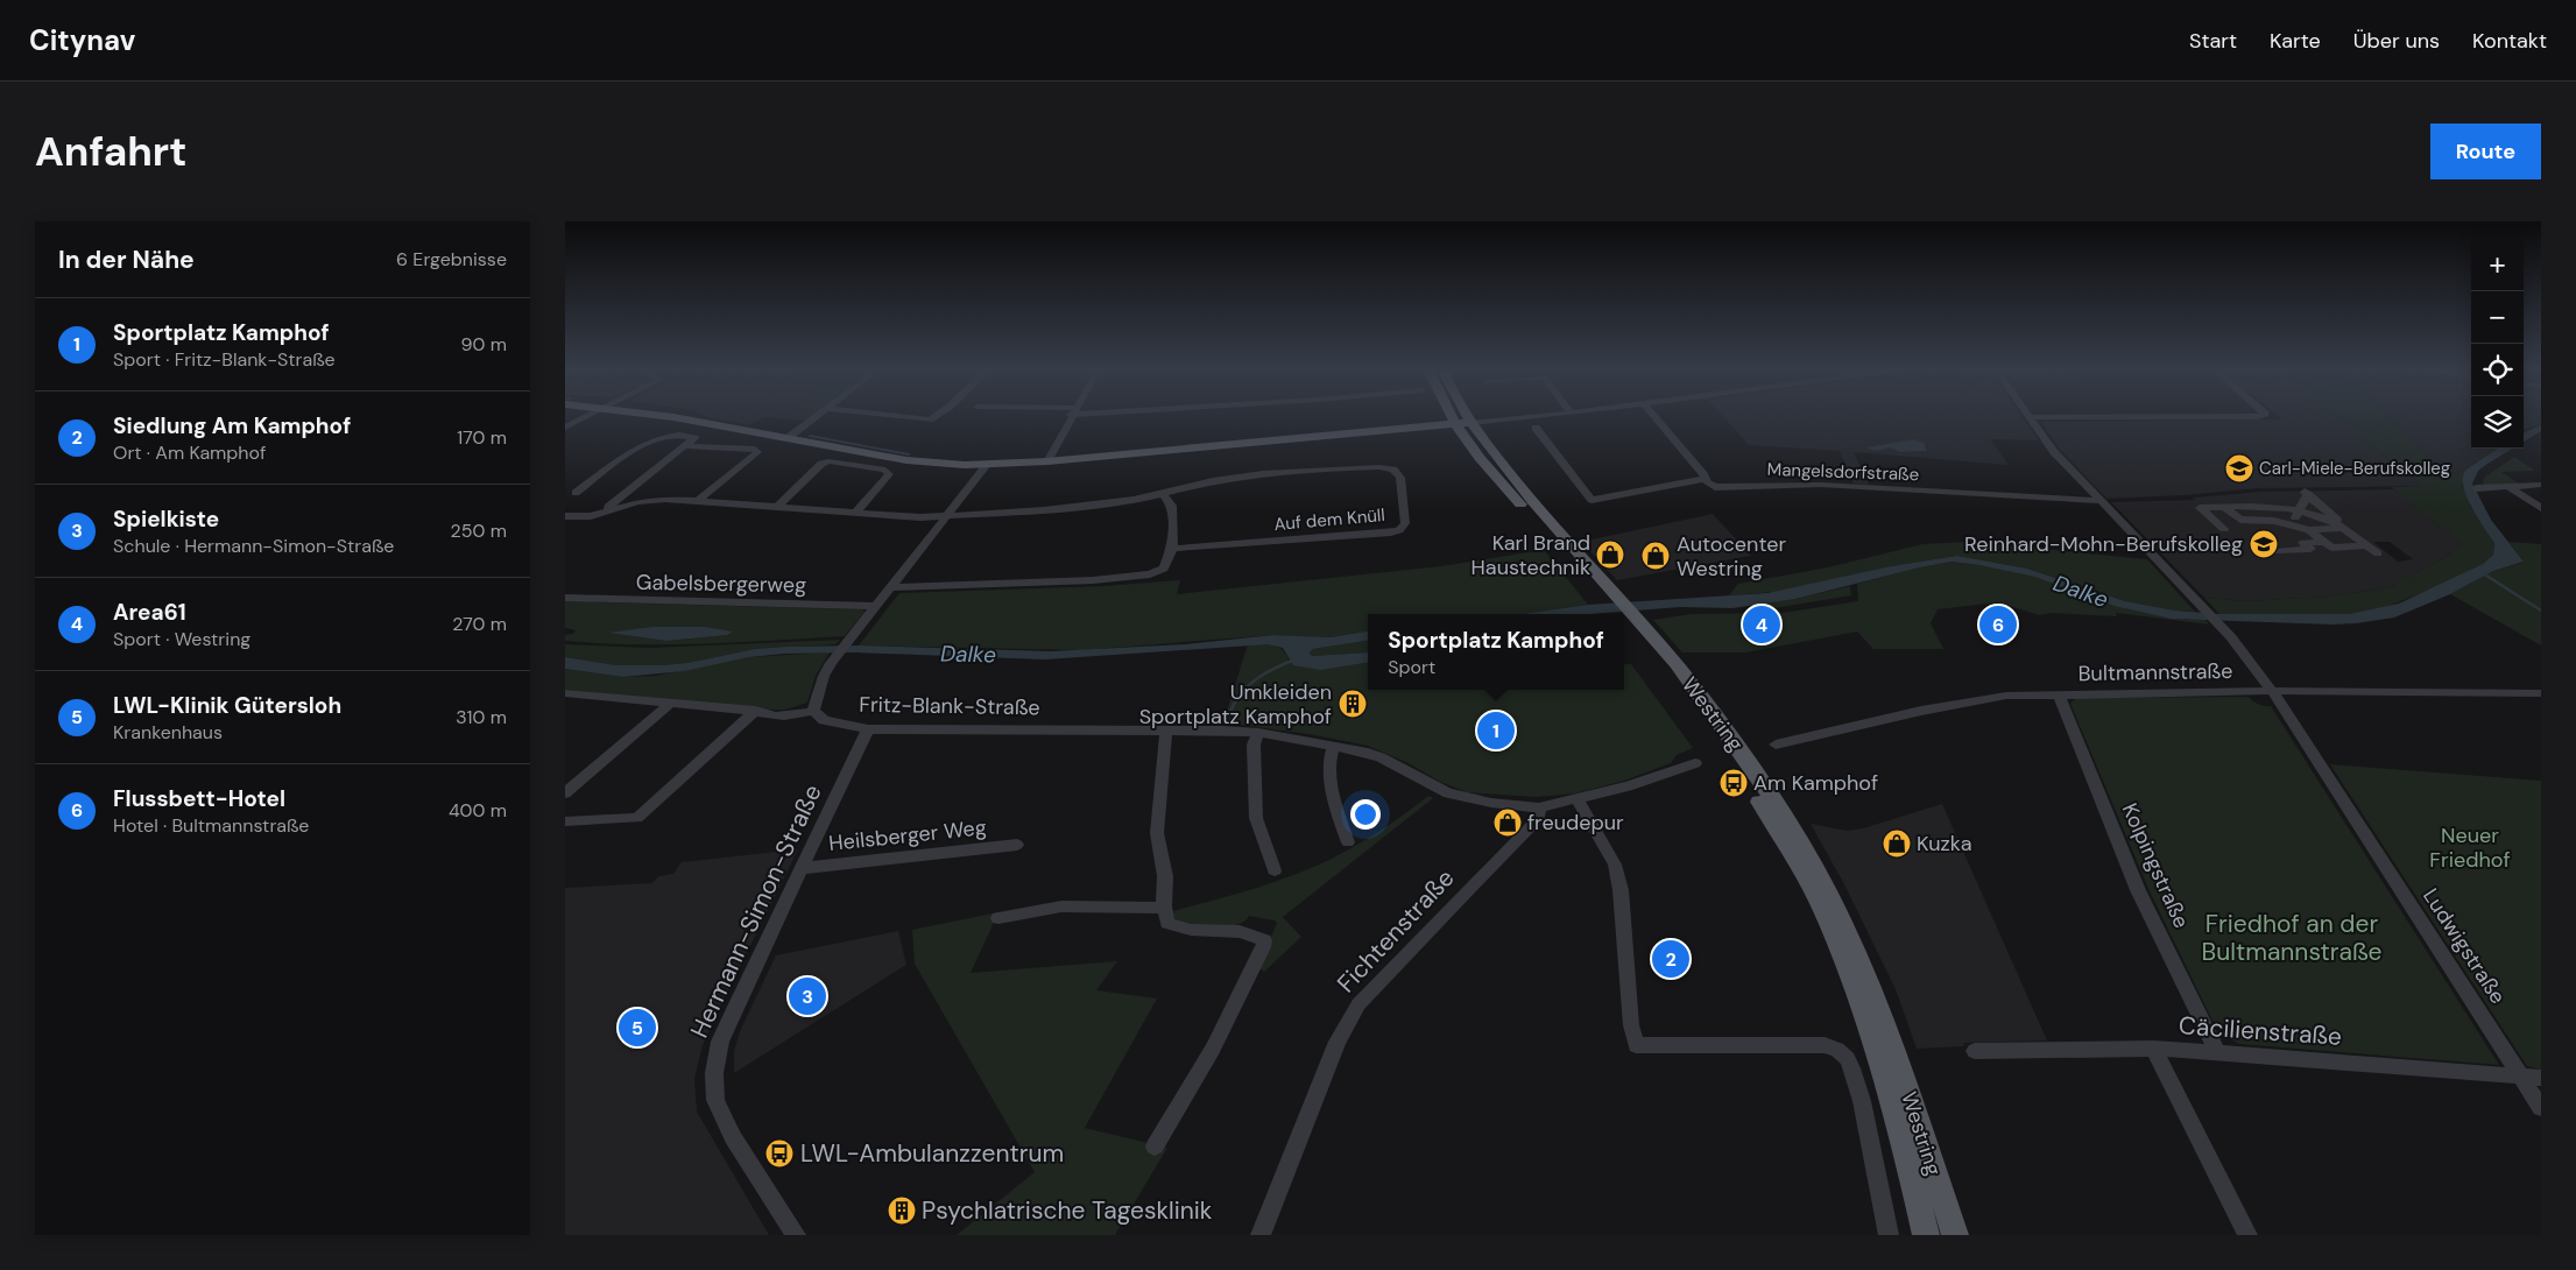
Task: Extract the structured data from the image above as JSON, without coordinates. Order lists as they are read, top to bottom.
{
  "streets": {
    "main road": ["Westring"],
    "street": [
      "Mangelsdorfstraße",
      "Auf dem Knüll",
      "Gabelsbergerweg",
      "Bultmannstraße",
      "Fritz-Blank-Straße",
      "Heilsberger Weg",
      "Kolpingstraße",
      "Hermann-Simon-Straße",
      "Fichtenstraße",
      "Ludwigstraße",
      "Cäcilienstraße"
    ]
  },
  "crossings": [
    ["Mangelsdorfstraße", "Ludwigstraße"],
    ["Bultmannstraße", "Kolpingstraße"],
    ["Bultmannstraße", "Ludwigstraße"],
    ["Fritz-Blank-Straße", "Hermann-Simon-Straße"],
    ["Fritz-Blank-Straße", "Fichtenstraße"],
    ["Heilsberger Weg", "Hermann-Simon-Straße"],
    ["Kolpingstraße", "Cäcilienstraße"],
    ["Ludwigstraße", "Cäcilienstraße"]
  ],
  "water": ["Dalke"],
  "parks": ["Neuer Friedhof", "Friedhof an der Bultmannstraße"],
  "places": {
    "school or university": ["Carl-Miele-Berufskolleg", "Reinhard-Mohn-Berufskolleg"],
    "shop": [
      "Karl Brand Haustechnik",
      "Autocenter Westring",
      "freudepur",
      "Kuzka"
    ],
    "building": ["Umkleiden Sportplatz Kamphof", "Psychlatrische Tagesklinik"],
    "bus stop": ["Am Kamphof", "LWL-Ambulanzzentrum"]
  },
  "page": {
    "header": "Citynav",
    "nav": [
      "Start",
      "Karte",
      "Über uns",
      "Kontakt"
    ],
    "buttons": "Route",
    "title": "Anfahrt",
    "heading": ["In der Nähe", "6 Ergebnisse"],
    "map_buttons": ["+", "−"],
    "list": [
      {
        "mark": "1",
        "name": "Sportplatz Kamphof",
        "note": "Sport · Fritz-Blank-Straße",
        "value": "90 m"
      },
      {
        "mark": "2",
        "name": "Siedlung Am Kamphof",
        "note": "Ort · Am Kamphof",
        "value": "170 m"
      },
      {
        "mark": "3",
        "name": "Spielkiste",
        "note": "Schule · Hermann-Simon-Straße",
        "value": "250 m"
      },
      {
        "mark": "4",
        "name": "Area61",
        "note": "Sport · Westring",
        "value": "270 m"
      },
      {
        "mark": "5",
        "name": "LWL-Klinik Gütersloh",
        "note": "Krankenhaus",
        "value": "310 m"
      },
      {
        "mark": "6",
        "name": "Flussbett-Hotel",
        "note": "Hotel · Bultmannstraße",
        "value": "400 m"
      }
    ],
    "pins": [
      "4",
      "6",
      "1",
      "2",
      "3",
      "5"
    ],
    "popup": ["Sportplatz Kamphof", "Sport"]
  }
}
